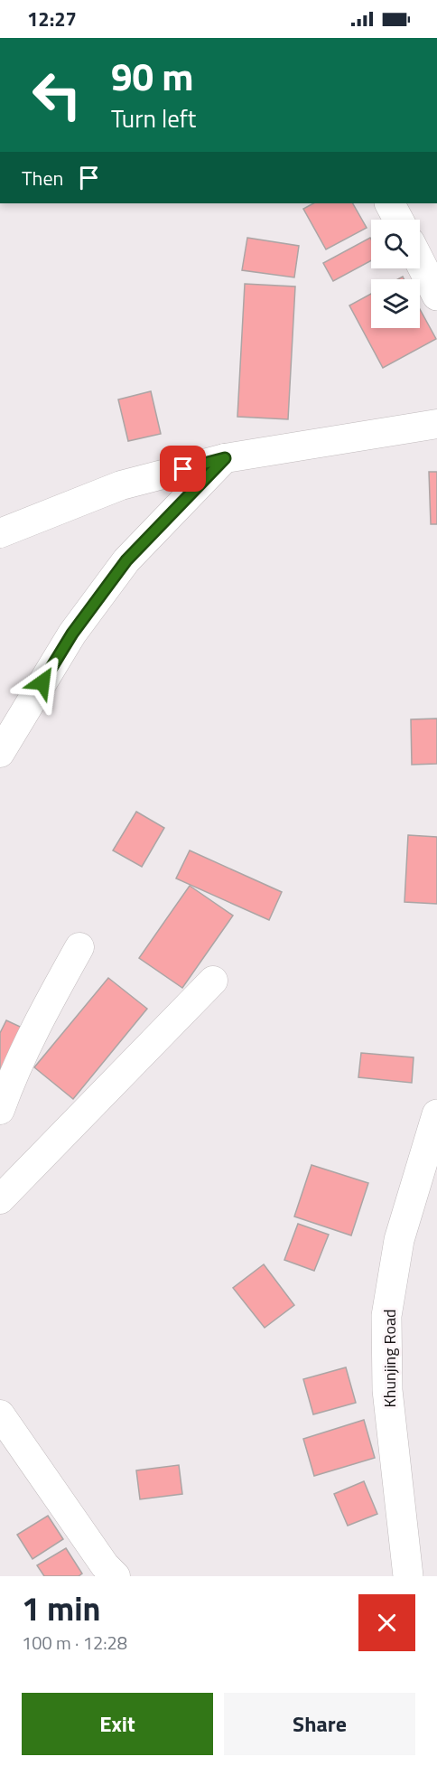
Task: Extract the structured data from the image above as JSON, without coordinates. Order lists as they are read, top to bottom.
{
  "streets": {
    "main road": ["Khunjing Road"]
  },
  "page": {
    "status": "12:27",
    "turn": ["90 m", "Turn left"],
    "then": "Then",
    "heading": ["1 min", "100 m · 12:28"],
    "buttons": ["Exit", "Share"]
  }
}
